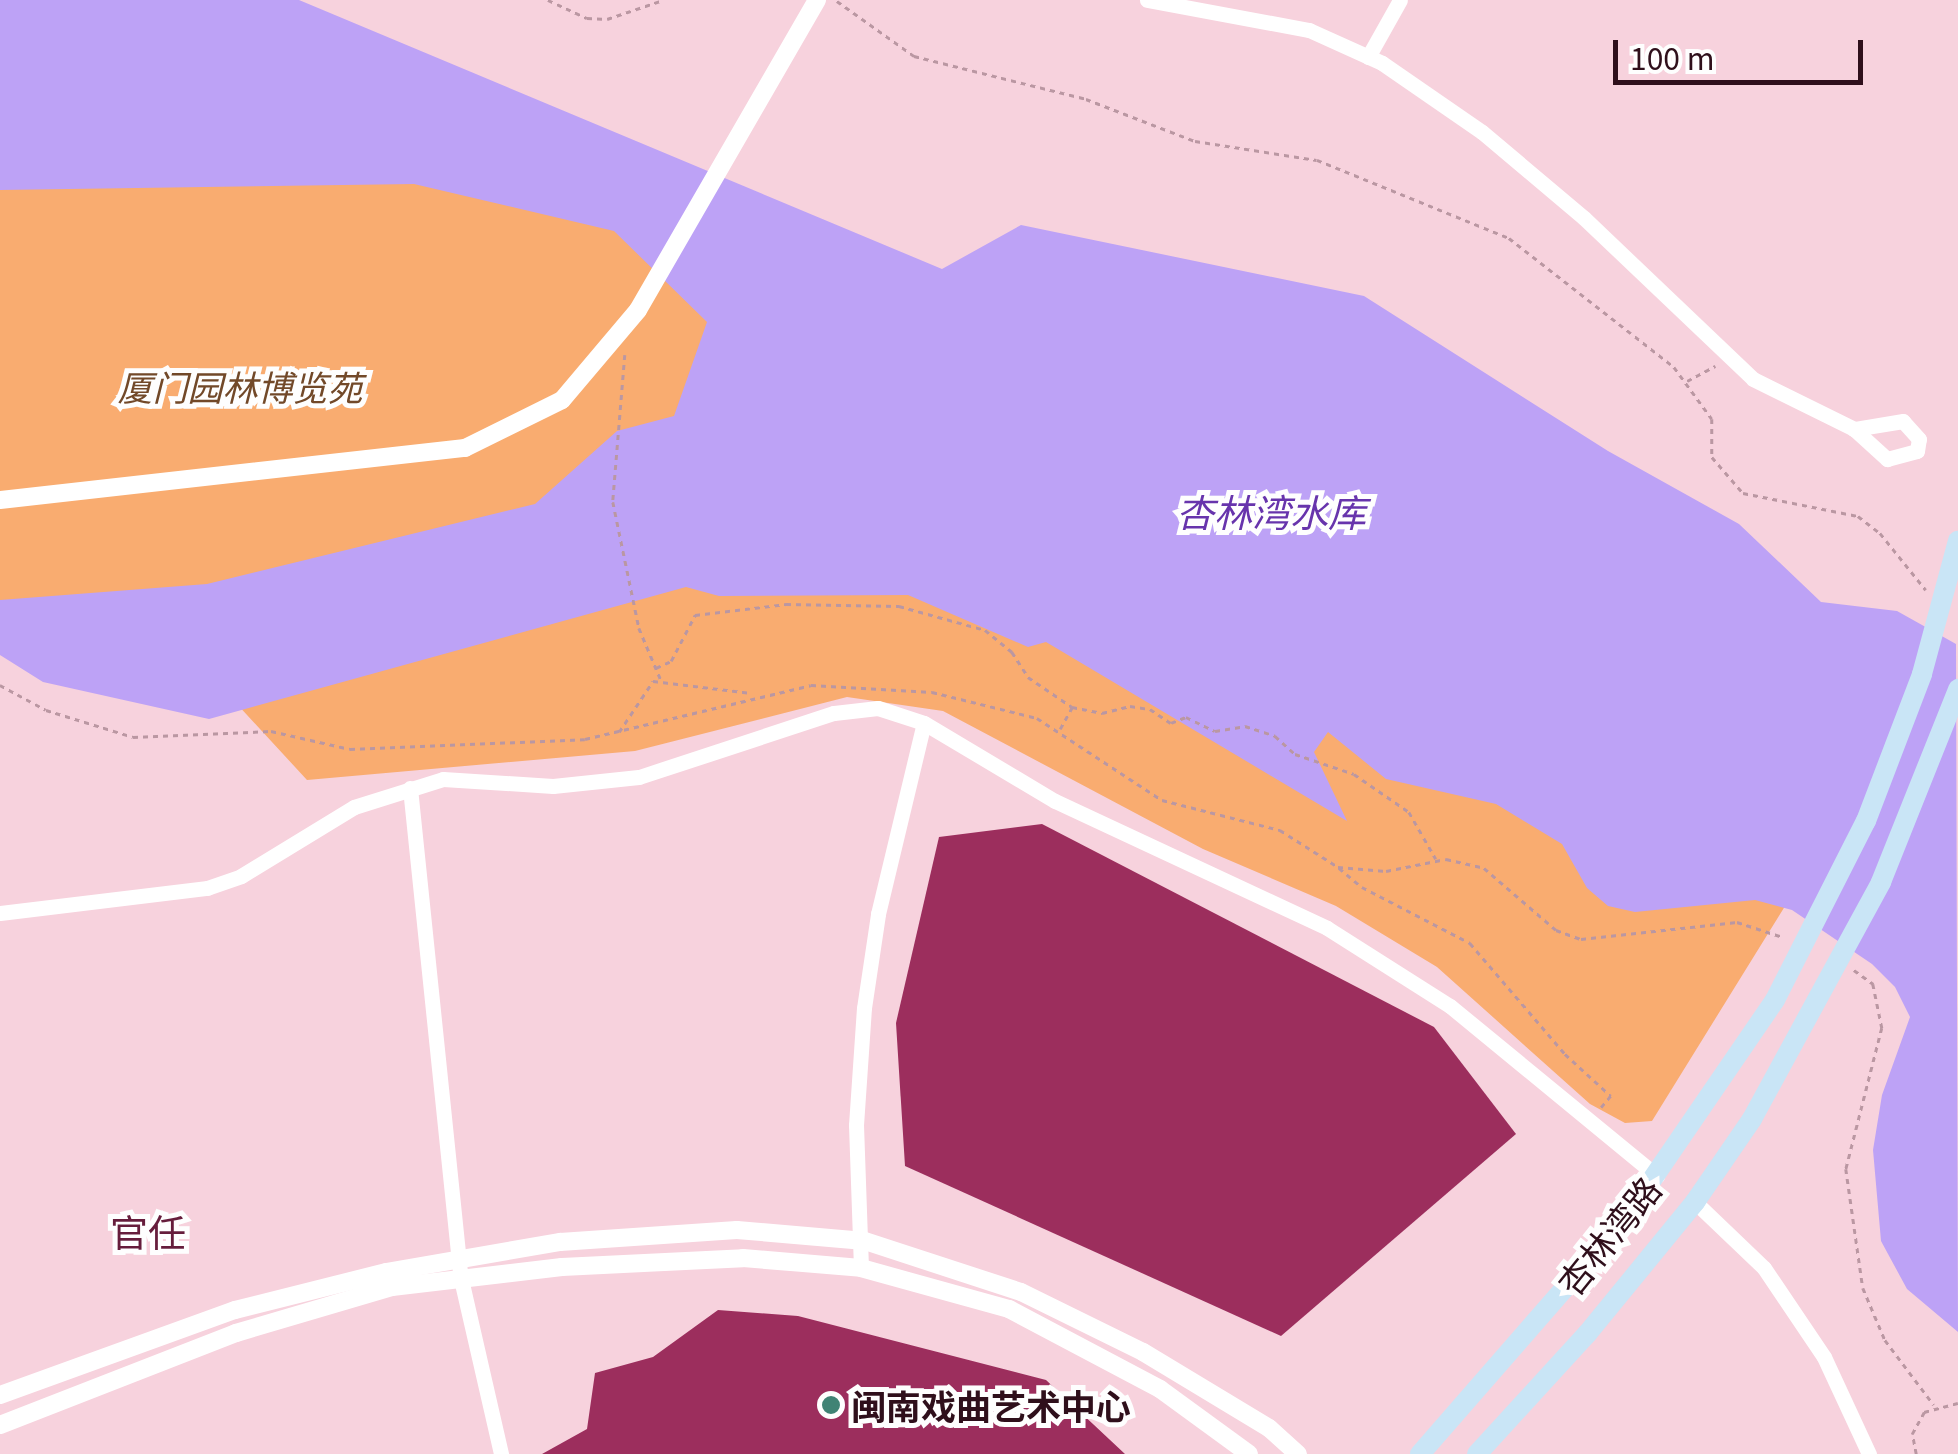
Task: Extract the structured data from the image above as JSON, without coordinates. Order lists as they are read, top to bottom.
{
  "streets": {
    "main road": ["杏林湾路"]
  },
  "districts": ["官任"],
  "water": ["杏林湾水库"],
  "parks": ["厦门园林博览苑"],
  "places": ["闽南戏曲艺术中心"],
  "scale_bar": "100 m"
}
